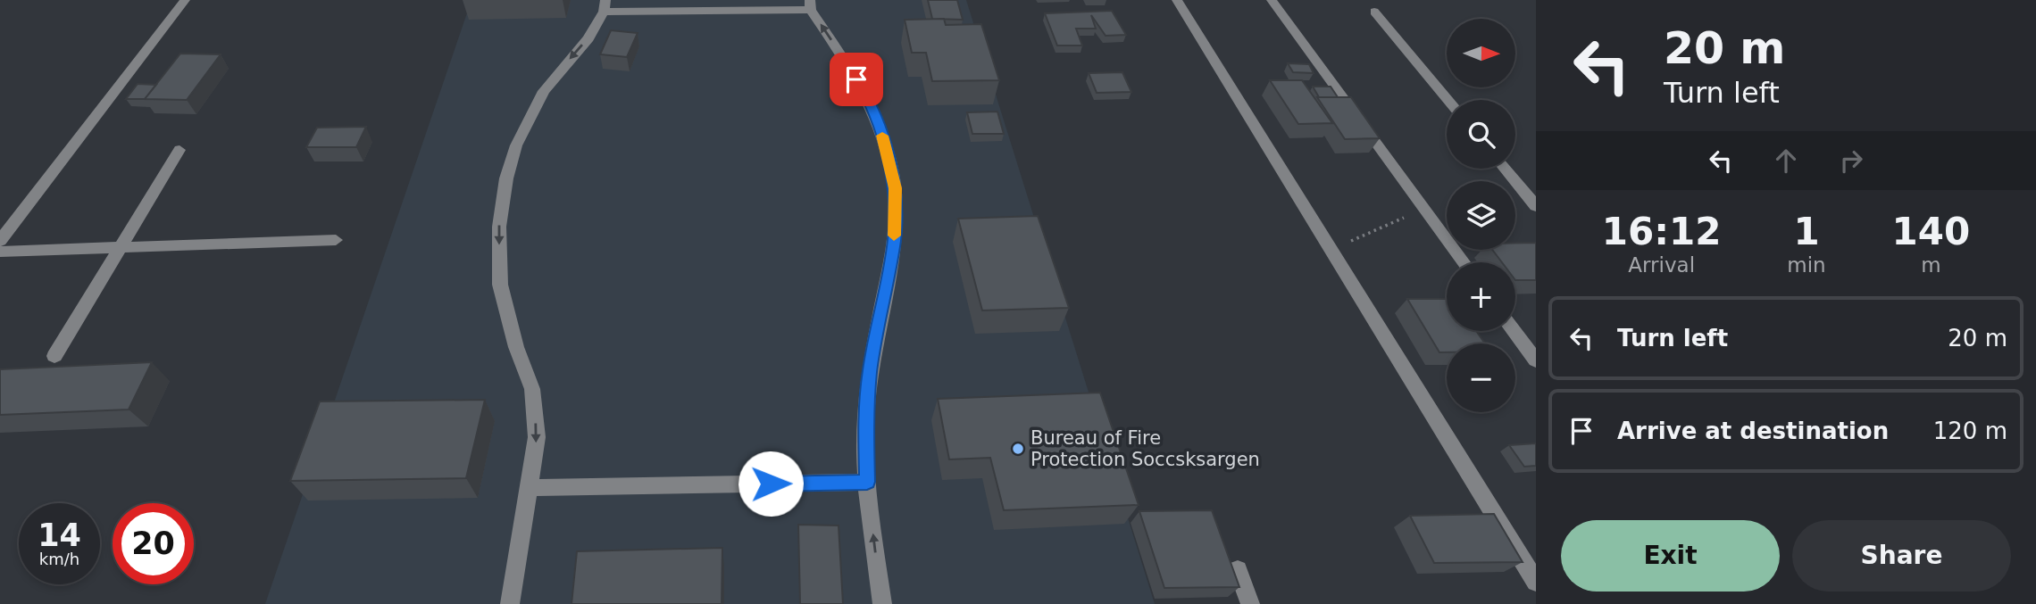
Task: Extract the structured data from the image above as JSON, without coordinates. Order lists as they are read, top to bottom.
{
  "places": ["Bureau of Fire Protection Soccsksargen"],
  "north": "right",
  "page": {
    "turn": ["20 m", "Turn left"],
    "map_buttons": ["+", "−"],
    "eta": [
      "16:12",
      "Arrival",
      "1",
      "min",
      "140",
      "m"
    ],
    "list": [
      {
        "name": "Turn left",
        "value": "20 m"
      },
      {
        "name": "Arrive at destination",
        "value": "120 m"
      }
    ],
    "speed": "14 km/h",
    "limit": "20",
    "buttons": ["Exit", "Share"]
  }
}
